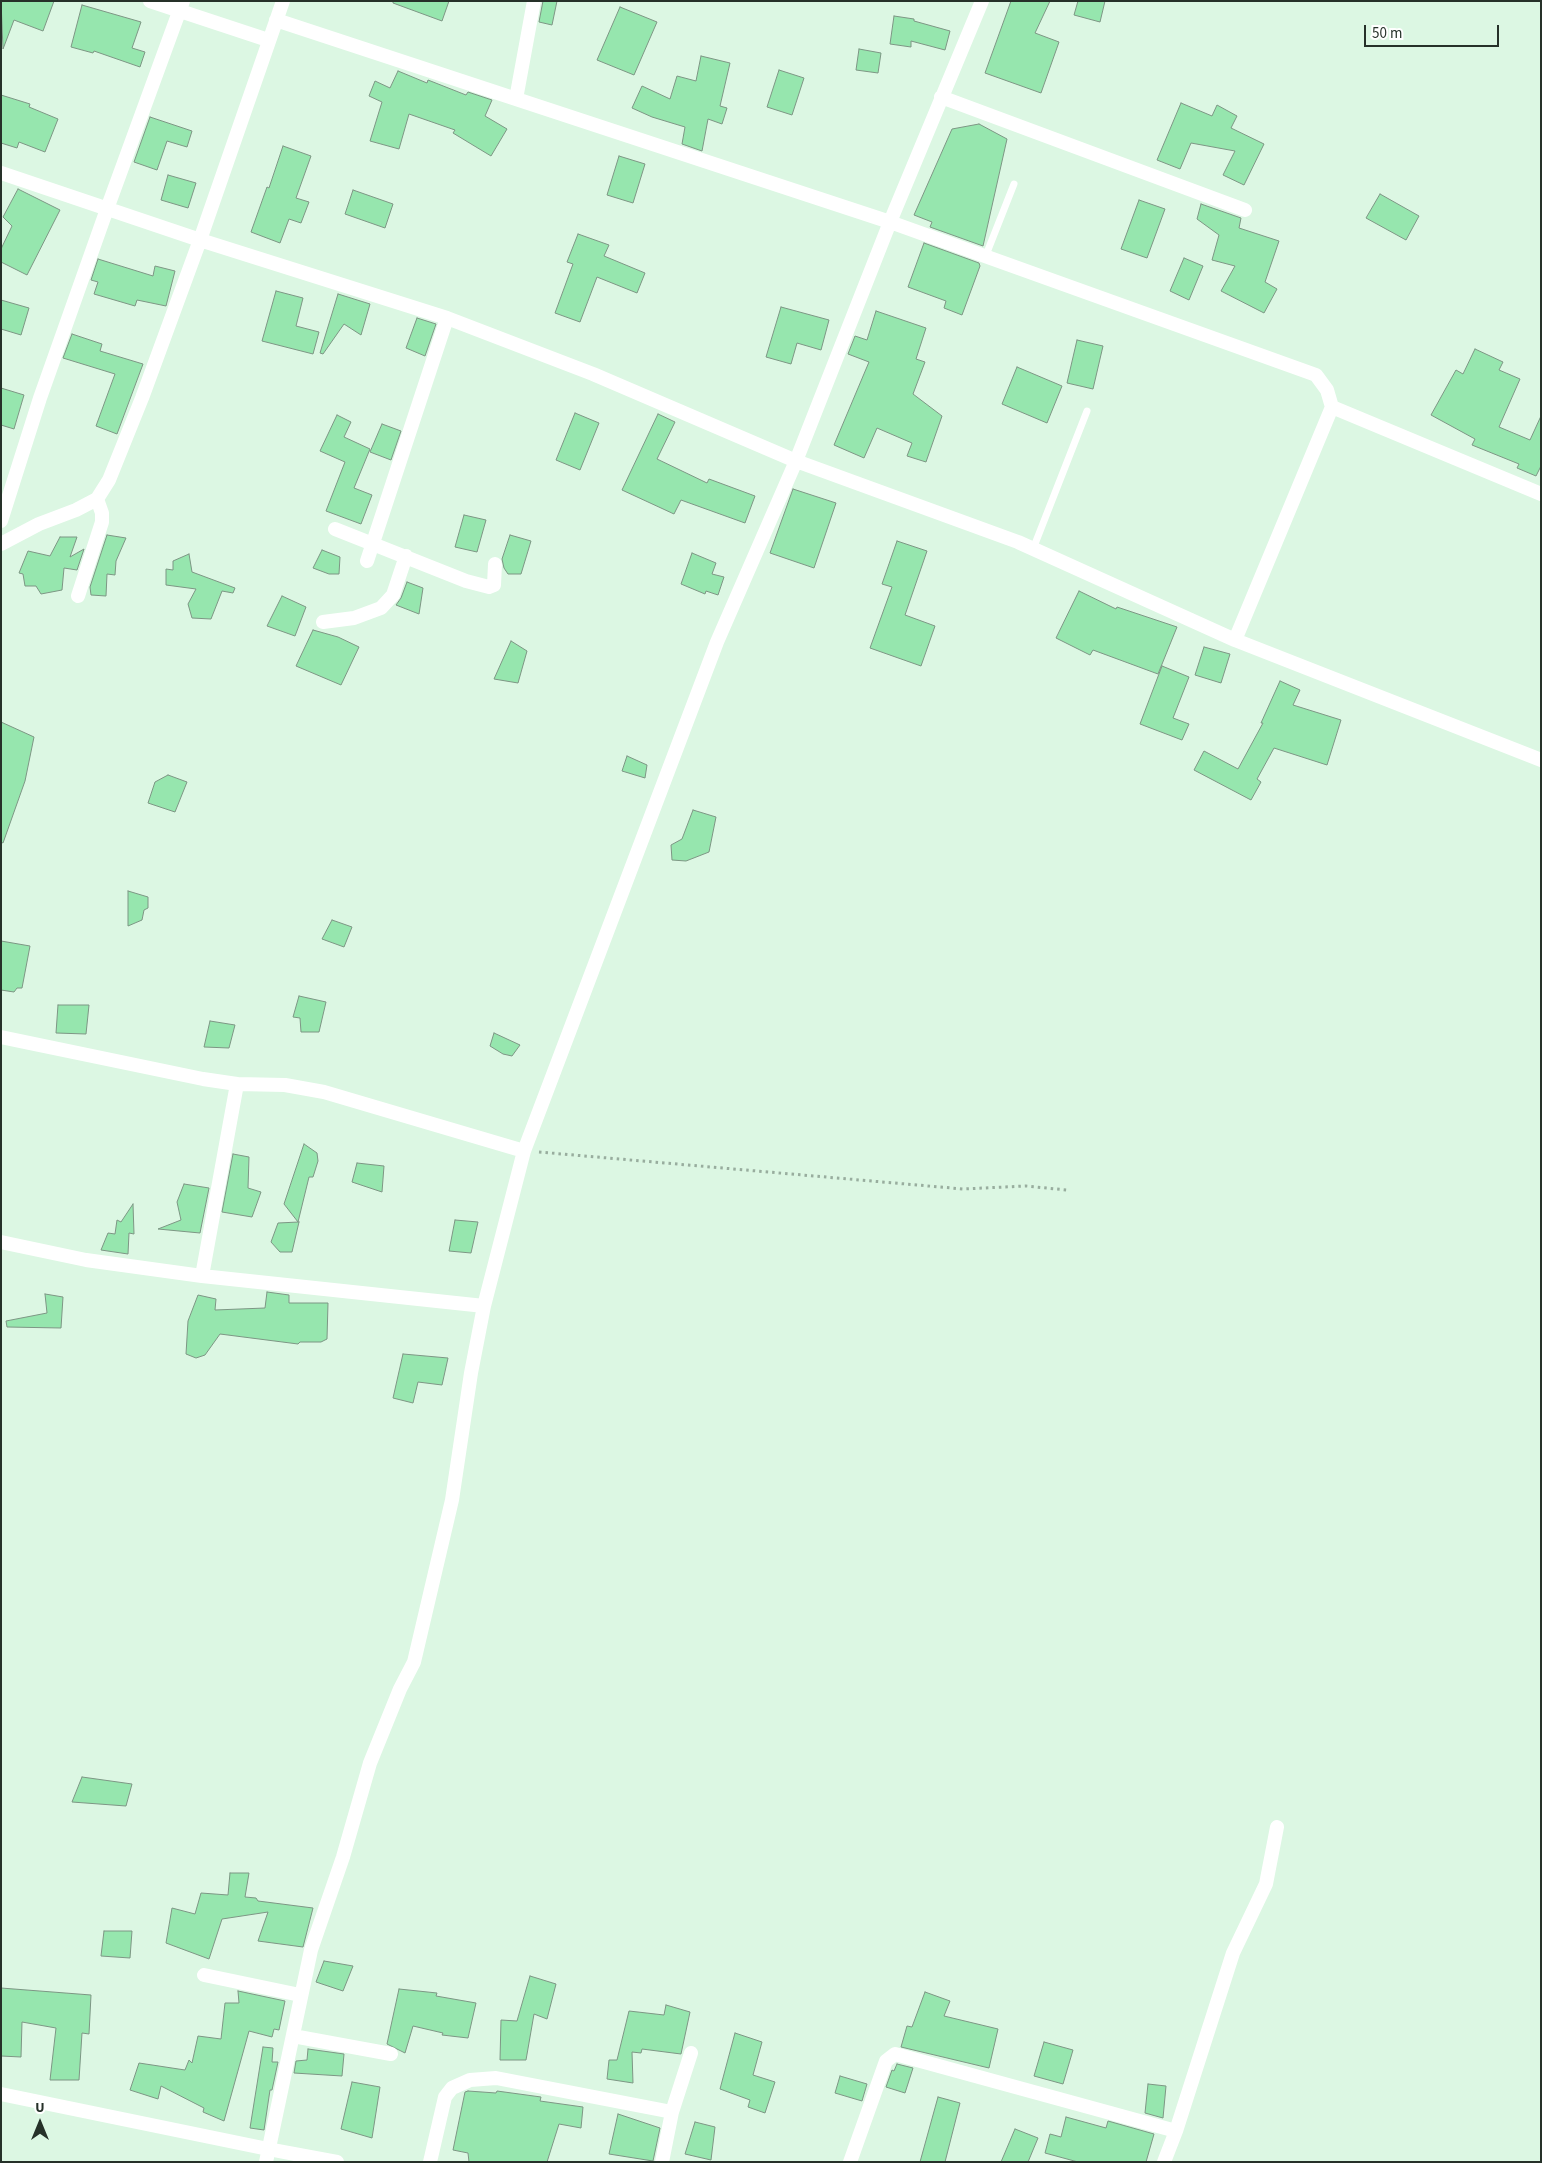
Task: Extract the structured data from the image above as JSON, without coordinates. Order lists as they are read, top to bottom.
{
  "scale_bar": "50 m",
  "north": "top"
}
